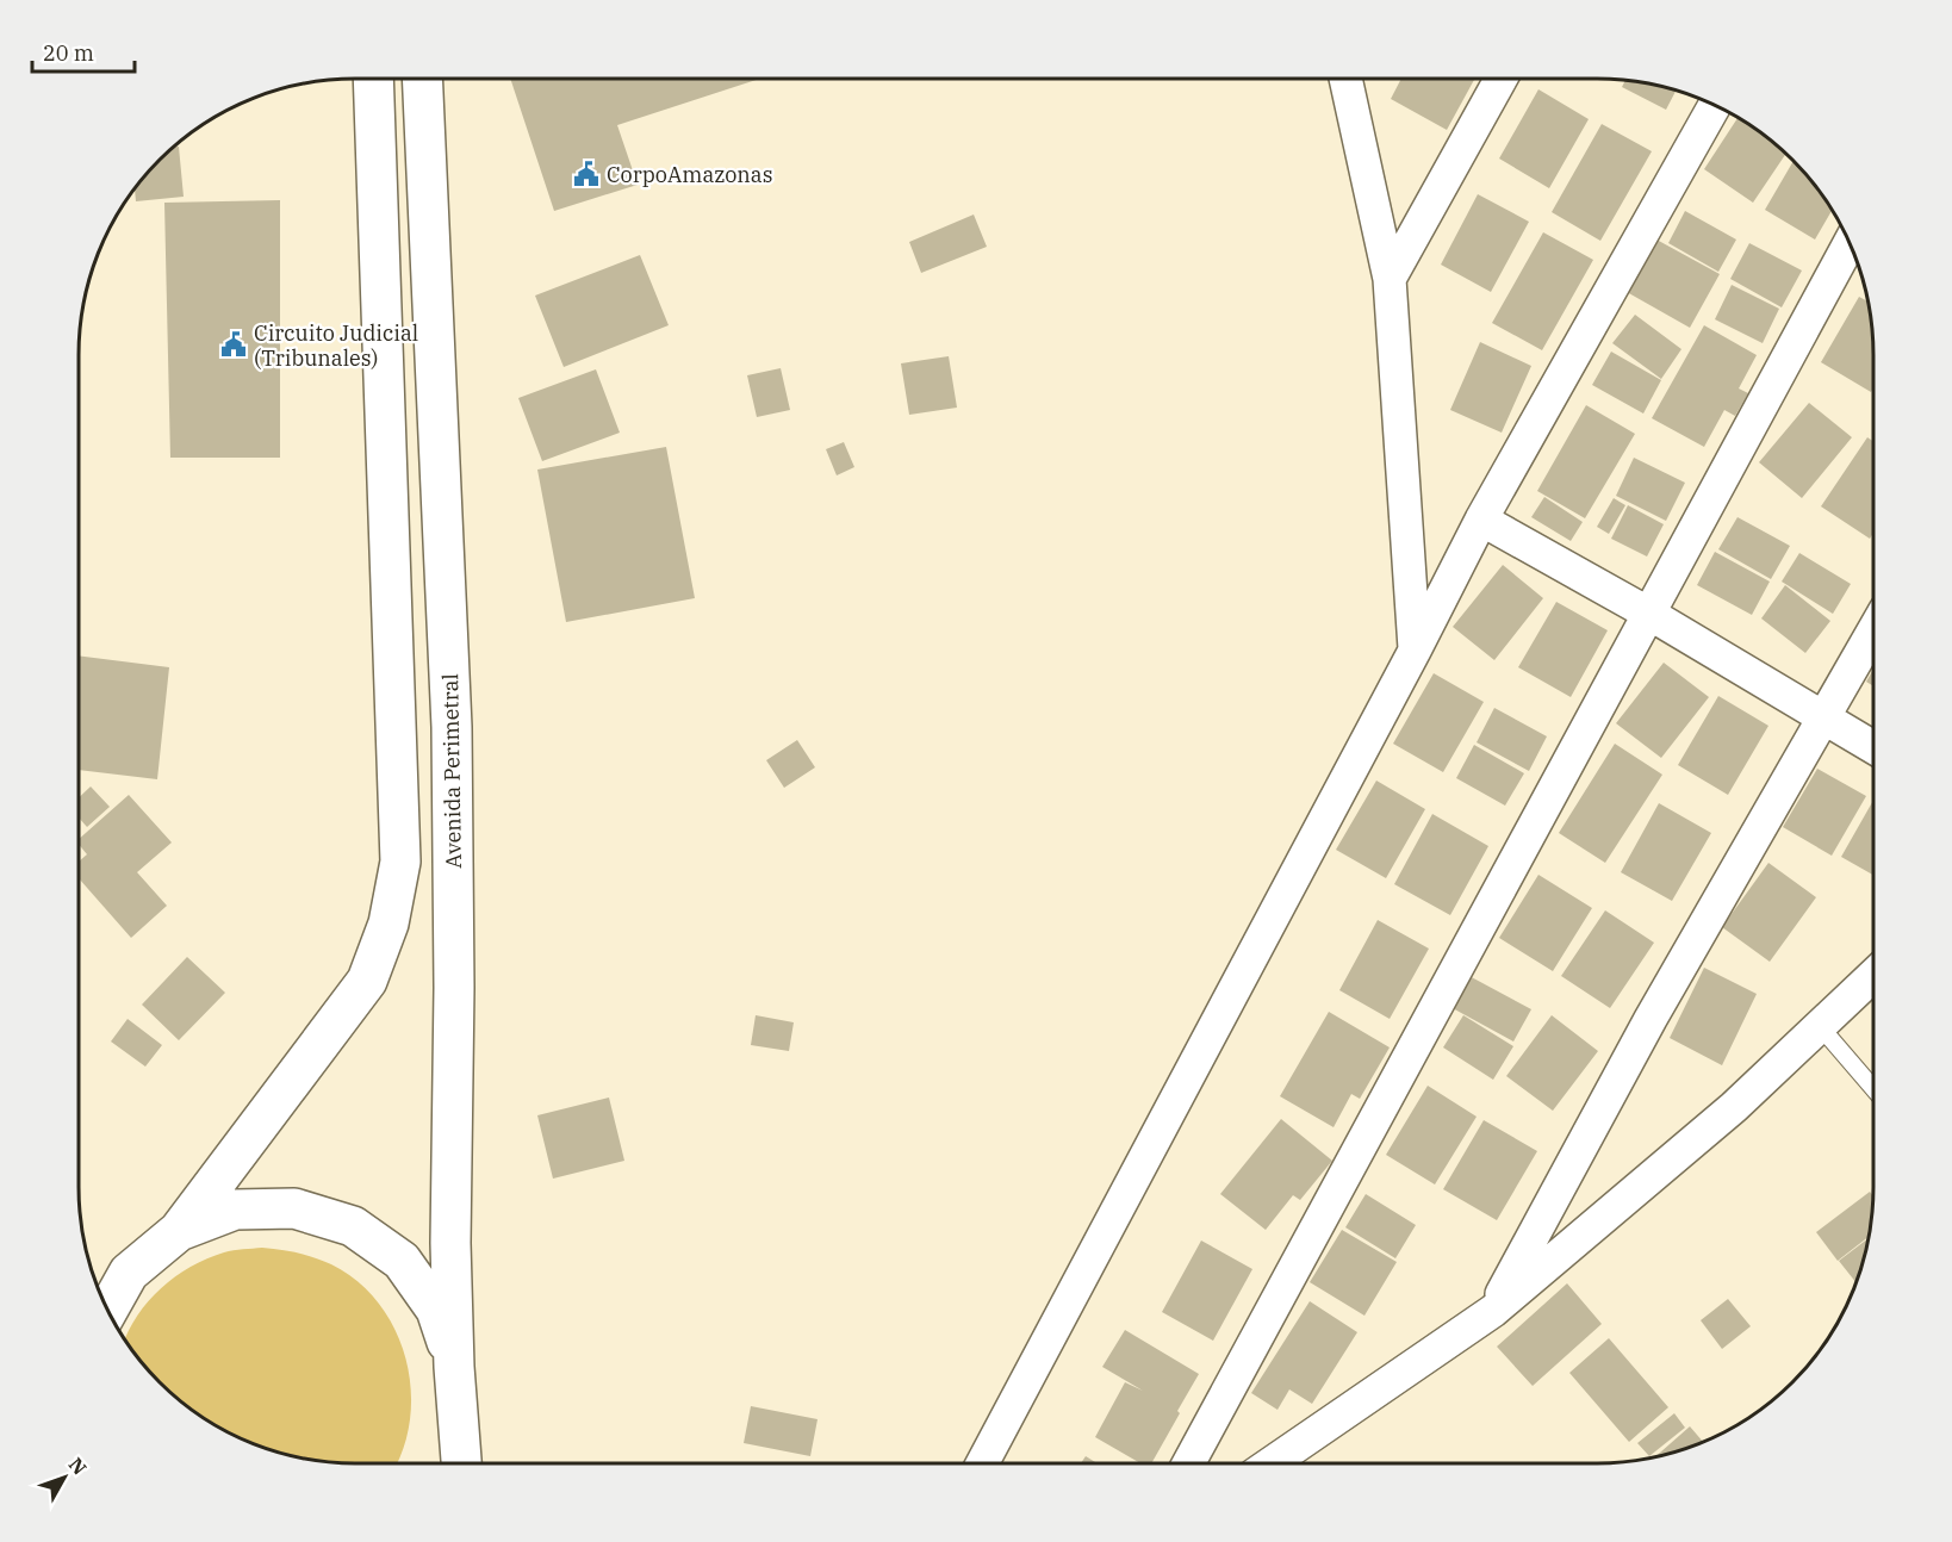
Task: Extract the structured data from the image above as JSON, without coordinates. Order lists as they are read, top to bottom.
{
  "streets": {
    "main road": ["Avenida Perimetral"]
  },
  "places": {
    "public building": ["CorpoAmazonas", "Circuito Judicial (Tribunales)"]
  },
  "scale_bar": "20 m",
  "north": "top right"
}
